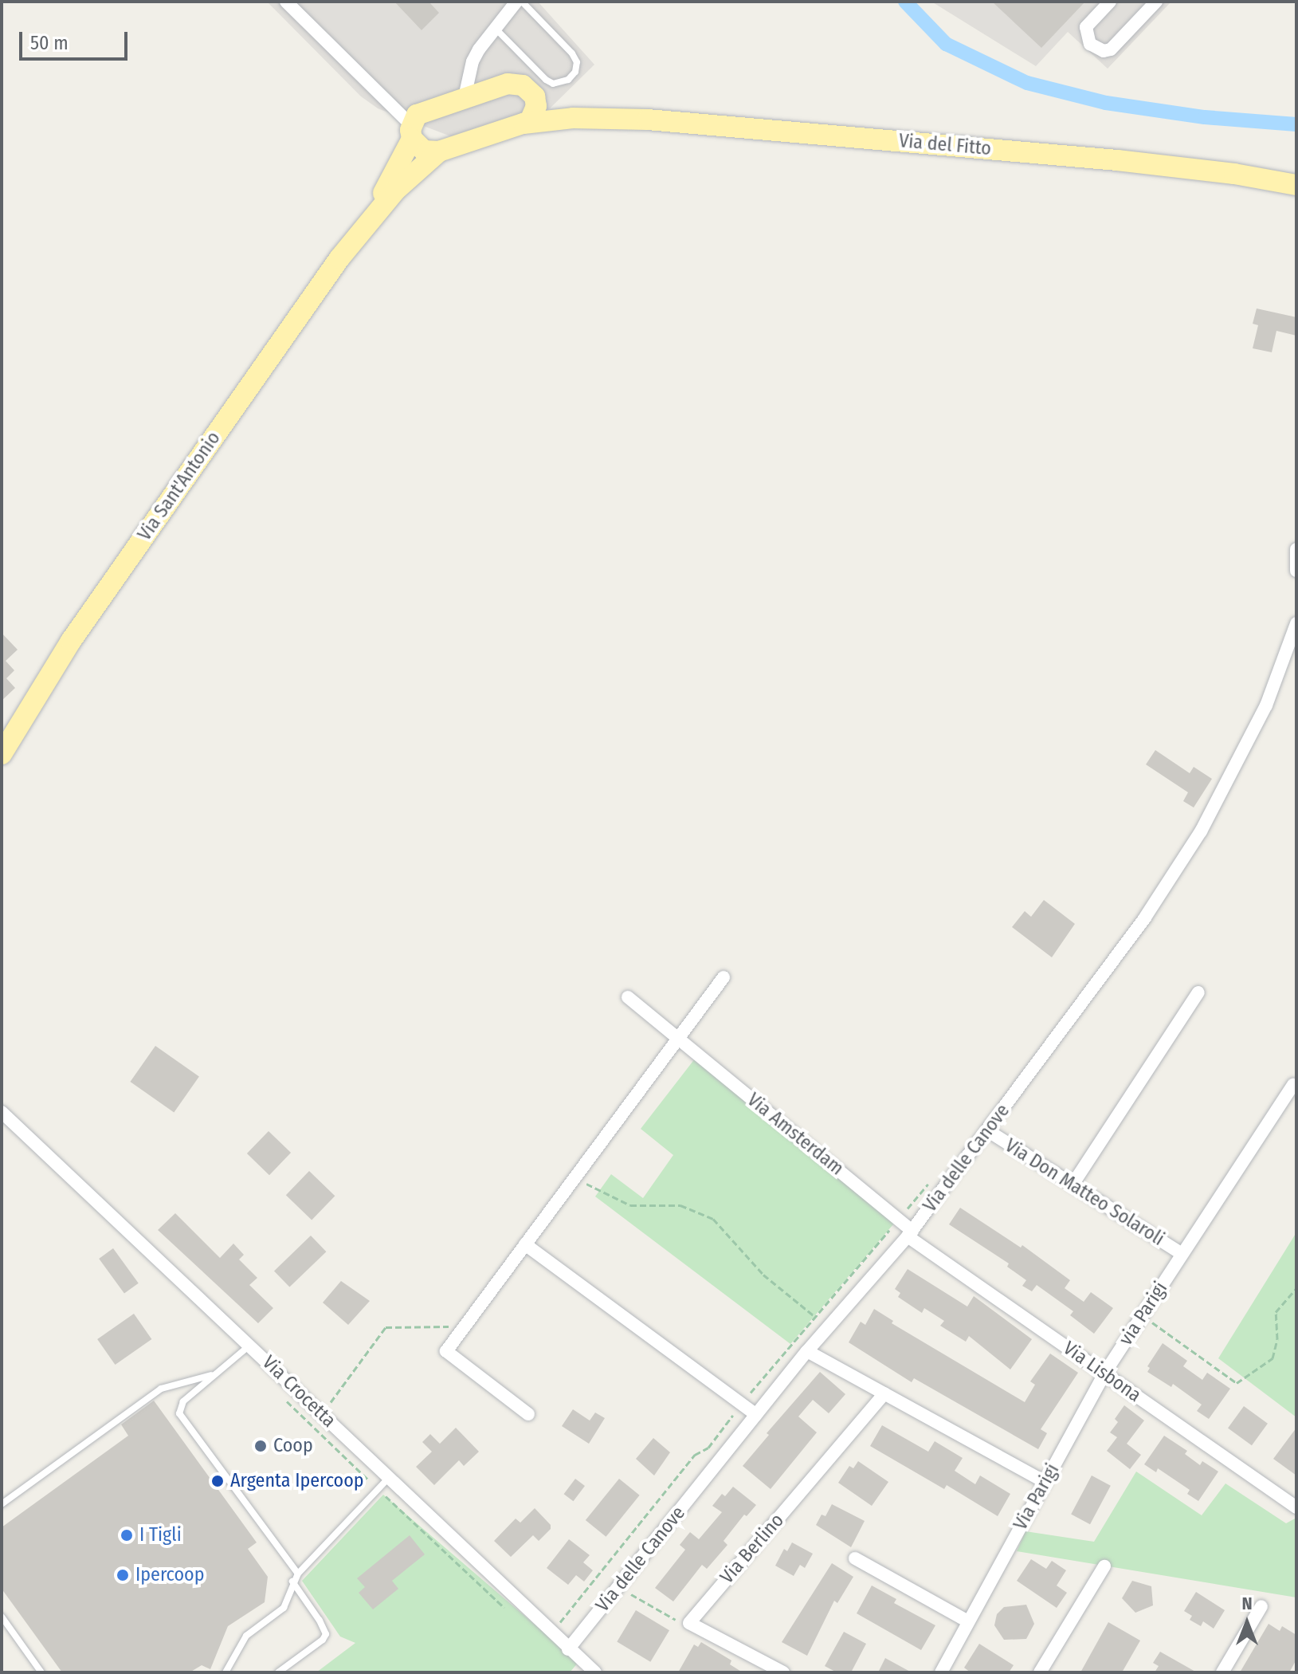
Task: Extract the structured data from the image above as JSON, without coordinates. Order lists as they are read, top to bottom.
{
  "streets": {
    "main road": ["Via del Fitto", "Via Sant'Antonio"],
    "street": [
      "Via Amsterdam",
      "Via delle Canove",
      "Via Don Matteo Solaroli",
      "via Parigi",
      "Via Lisbona",
      "Via Crocetta",
      "Via Parigi",
      "Via Berlino"
    ]
  },
  "crossings": [
    ["Via del Fitto", "Via Sant'Antonio"],
    ["Via Amsterdam", "Via delle Canove"],
    ["Via Amsterdam", "Via Lisbona"],
    ["Via delle Canove", "Via Don Matteo Solaroli"],
    ["Via delle Canove", "Via Lisbona"],
    ["Via delle Canove", "Via Crocetta"],
    ["Via Don Matteo Solaroli", "via Parigi"],
    ["via Parigi", "Via Lisbona"],
    ["via Parigi", "Via Parigi"],
    ["Via Lisbona", "Via Parigi"]
  ],
  "places": [
    "Coop",
    "Argenta Ipercoop",
    "I Tigli",
    "Ipercoop"
  ],
  "scale_bar": "50 m",
  "north": "top"
}
